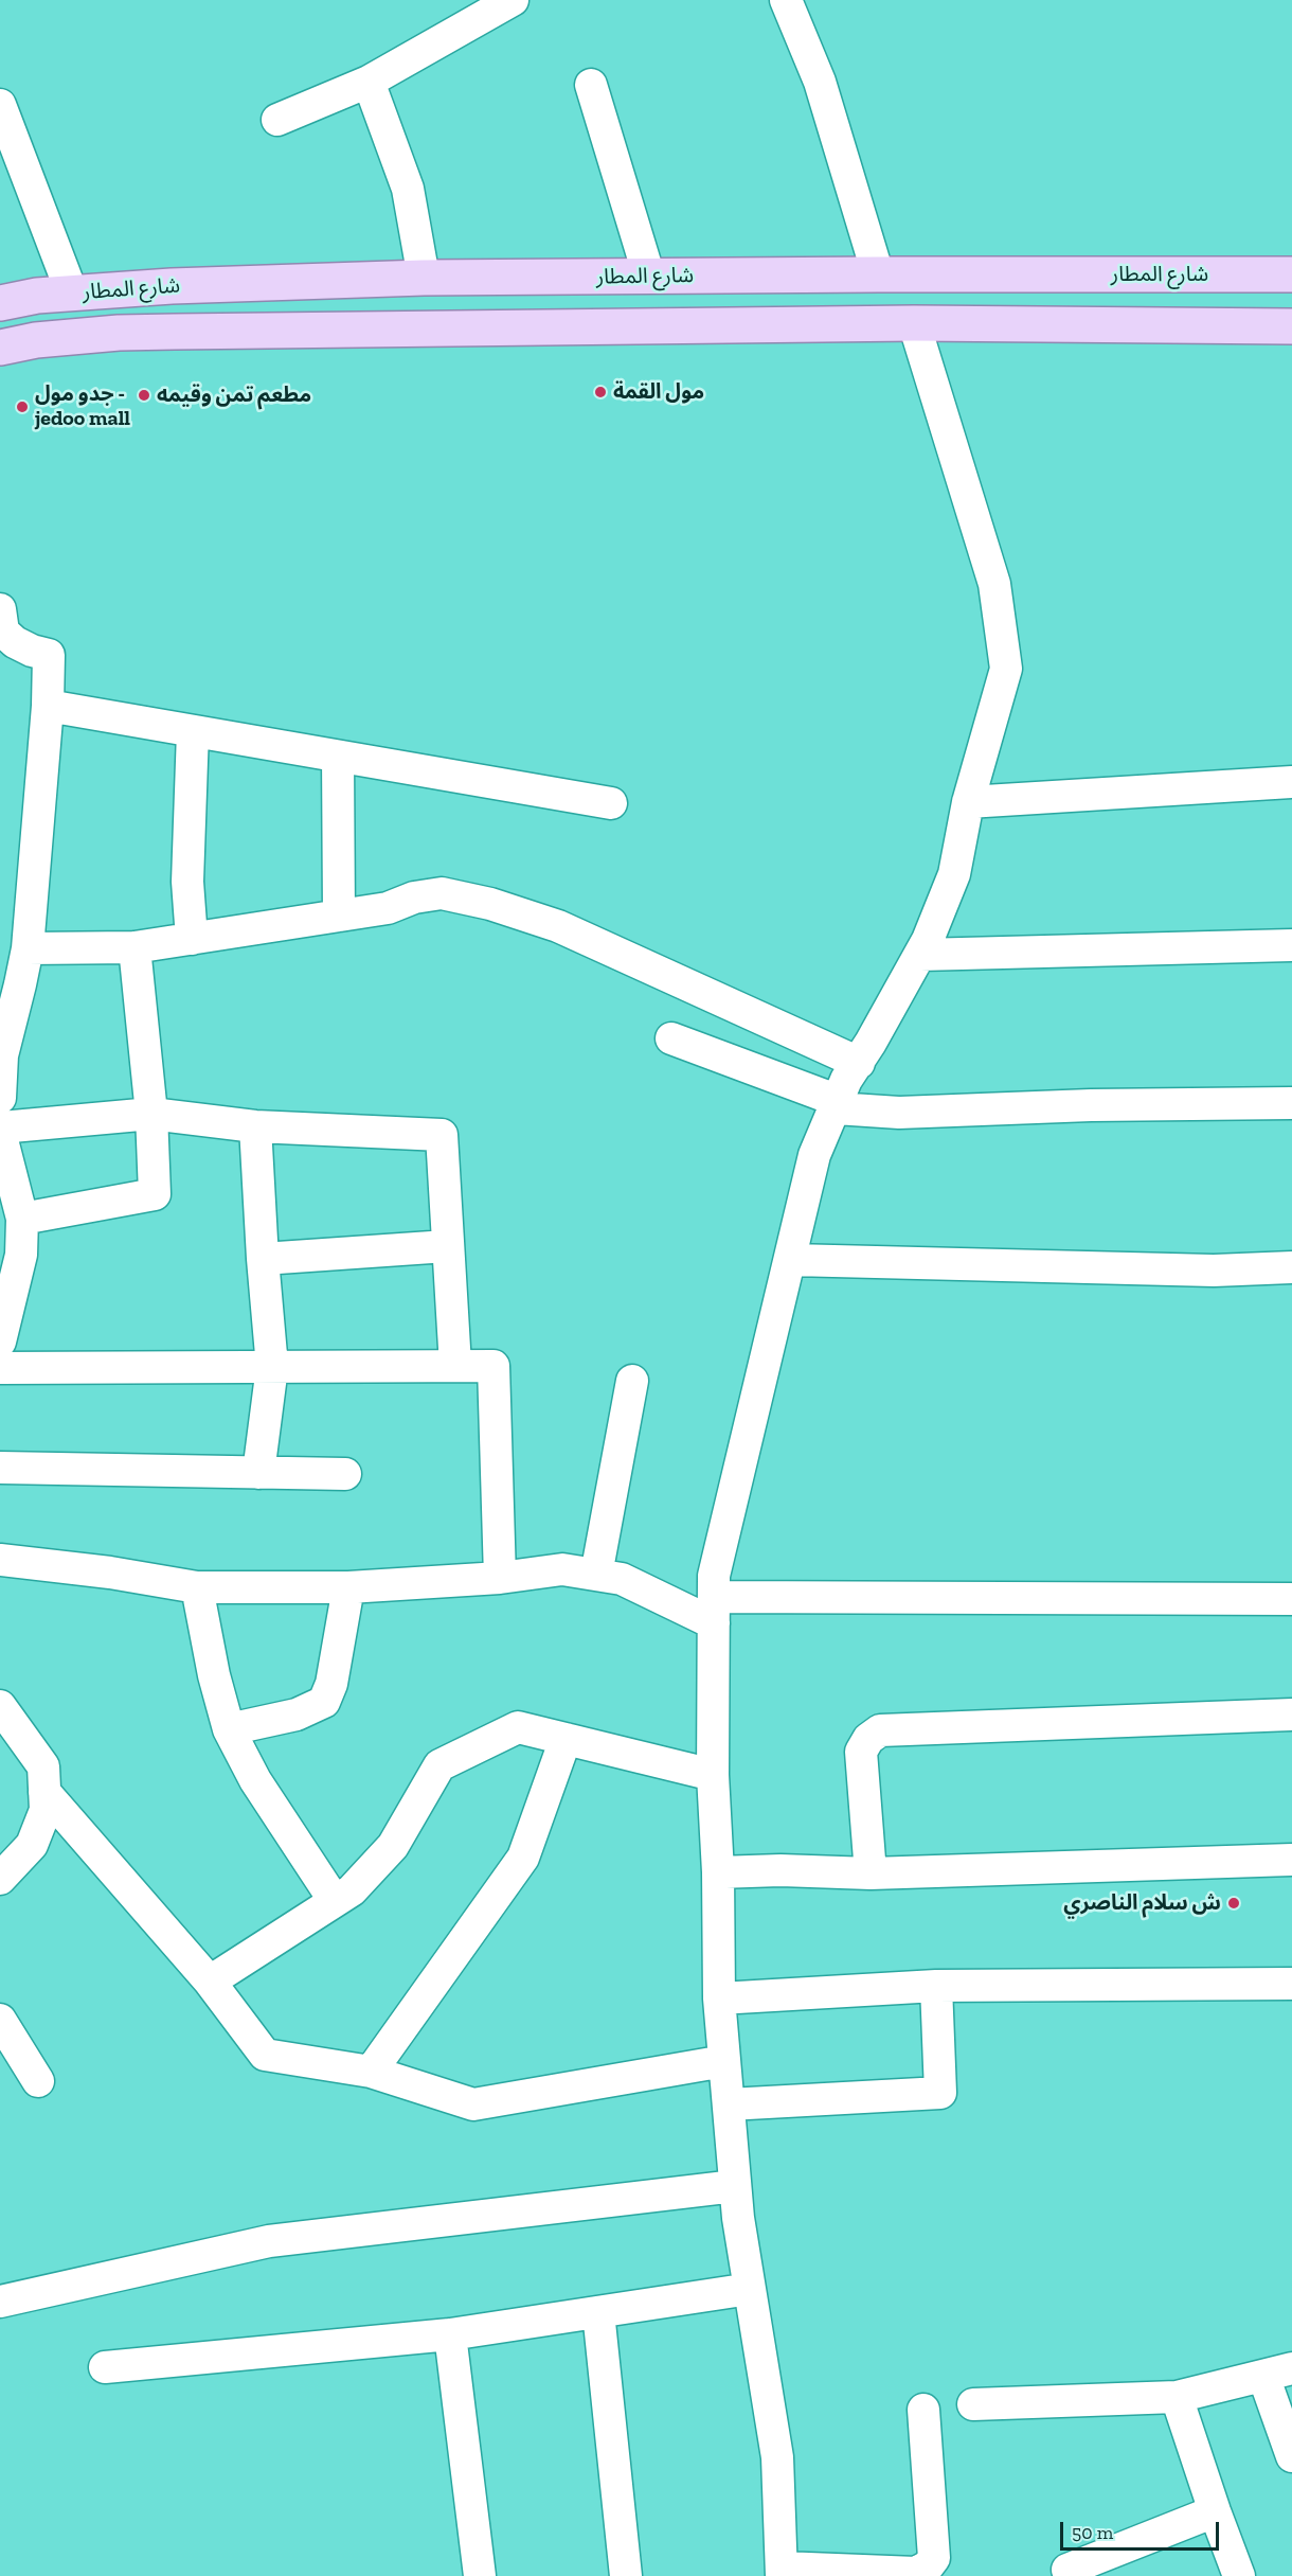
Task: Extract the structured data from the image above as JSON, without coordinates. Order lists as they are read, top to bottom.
{
  "streets": {
    "main road": ["شارع المطار"]
  },
  "places": [
    "مول القمة",
    "مطعم تمن وقيمه",
    "جدو مول - jedoo mall",
    "ش سلام الناصري"
  ],
  "scale_bar": "50 m"
}
